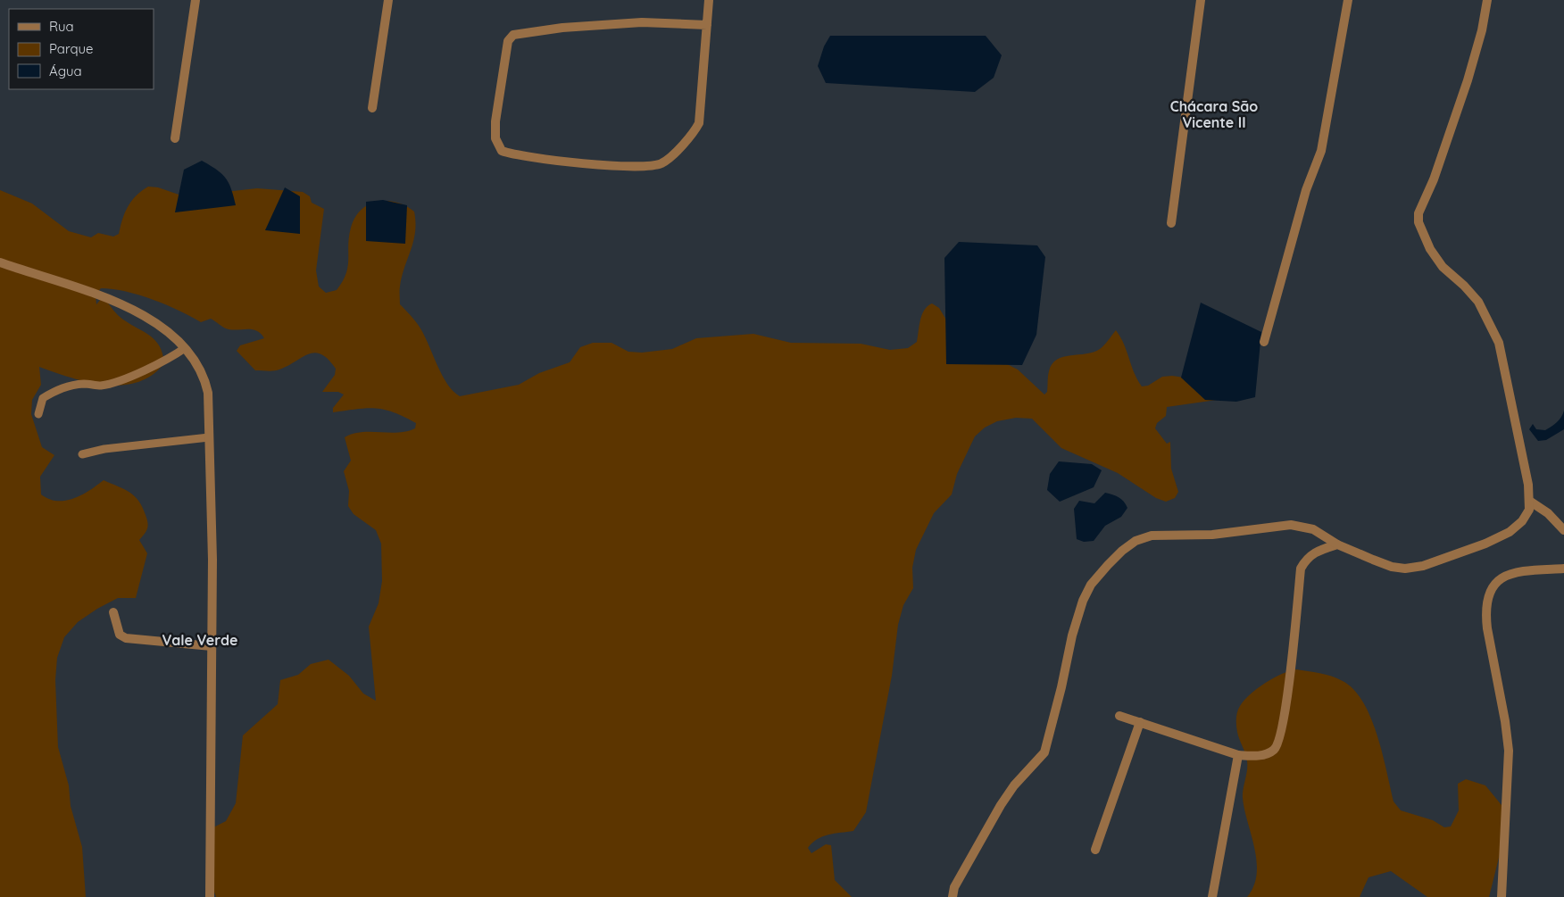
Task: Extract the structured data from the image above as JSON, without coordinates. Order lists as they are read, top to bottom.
{
  "districts": ["Chácara São Vicente II", "Vale Verde"],
  "legend": ["Rua", "Parque", "Água"]
}
